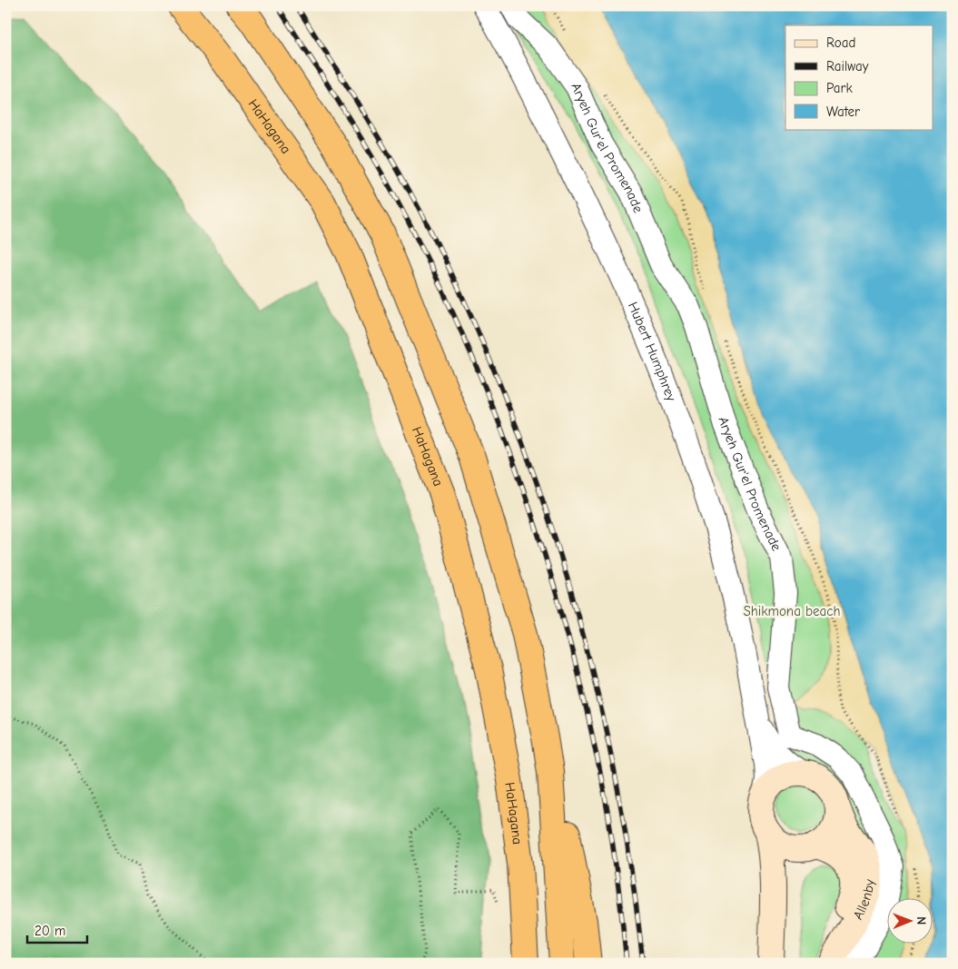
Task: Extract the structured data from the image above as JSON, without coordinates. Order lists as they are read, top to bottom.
{
  "streets": {
    "highway": ["HaHagana"],
    "street": ["Aryeh Gur'el Promenade", "Hubert Humphrey", "Allenby"]
  },
  "crossings": [
    ["Hubert Humphrey", "Allenby"]
  ],
  "parks": ["Shikmona beach"],
  "legend": [
    "Road",
    "Railway",
    "Park",
    "Water"
  ],
  "scale_bar": "20 m",
  "north": "right"
}
